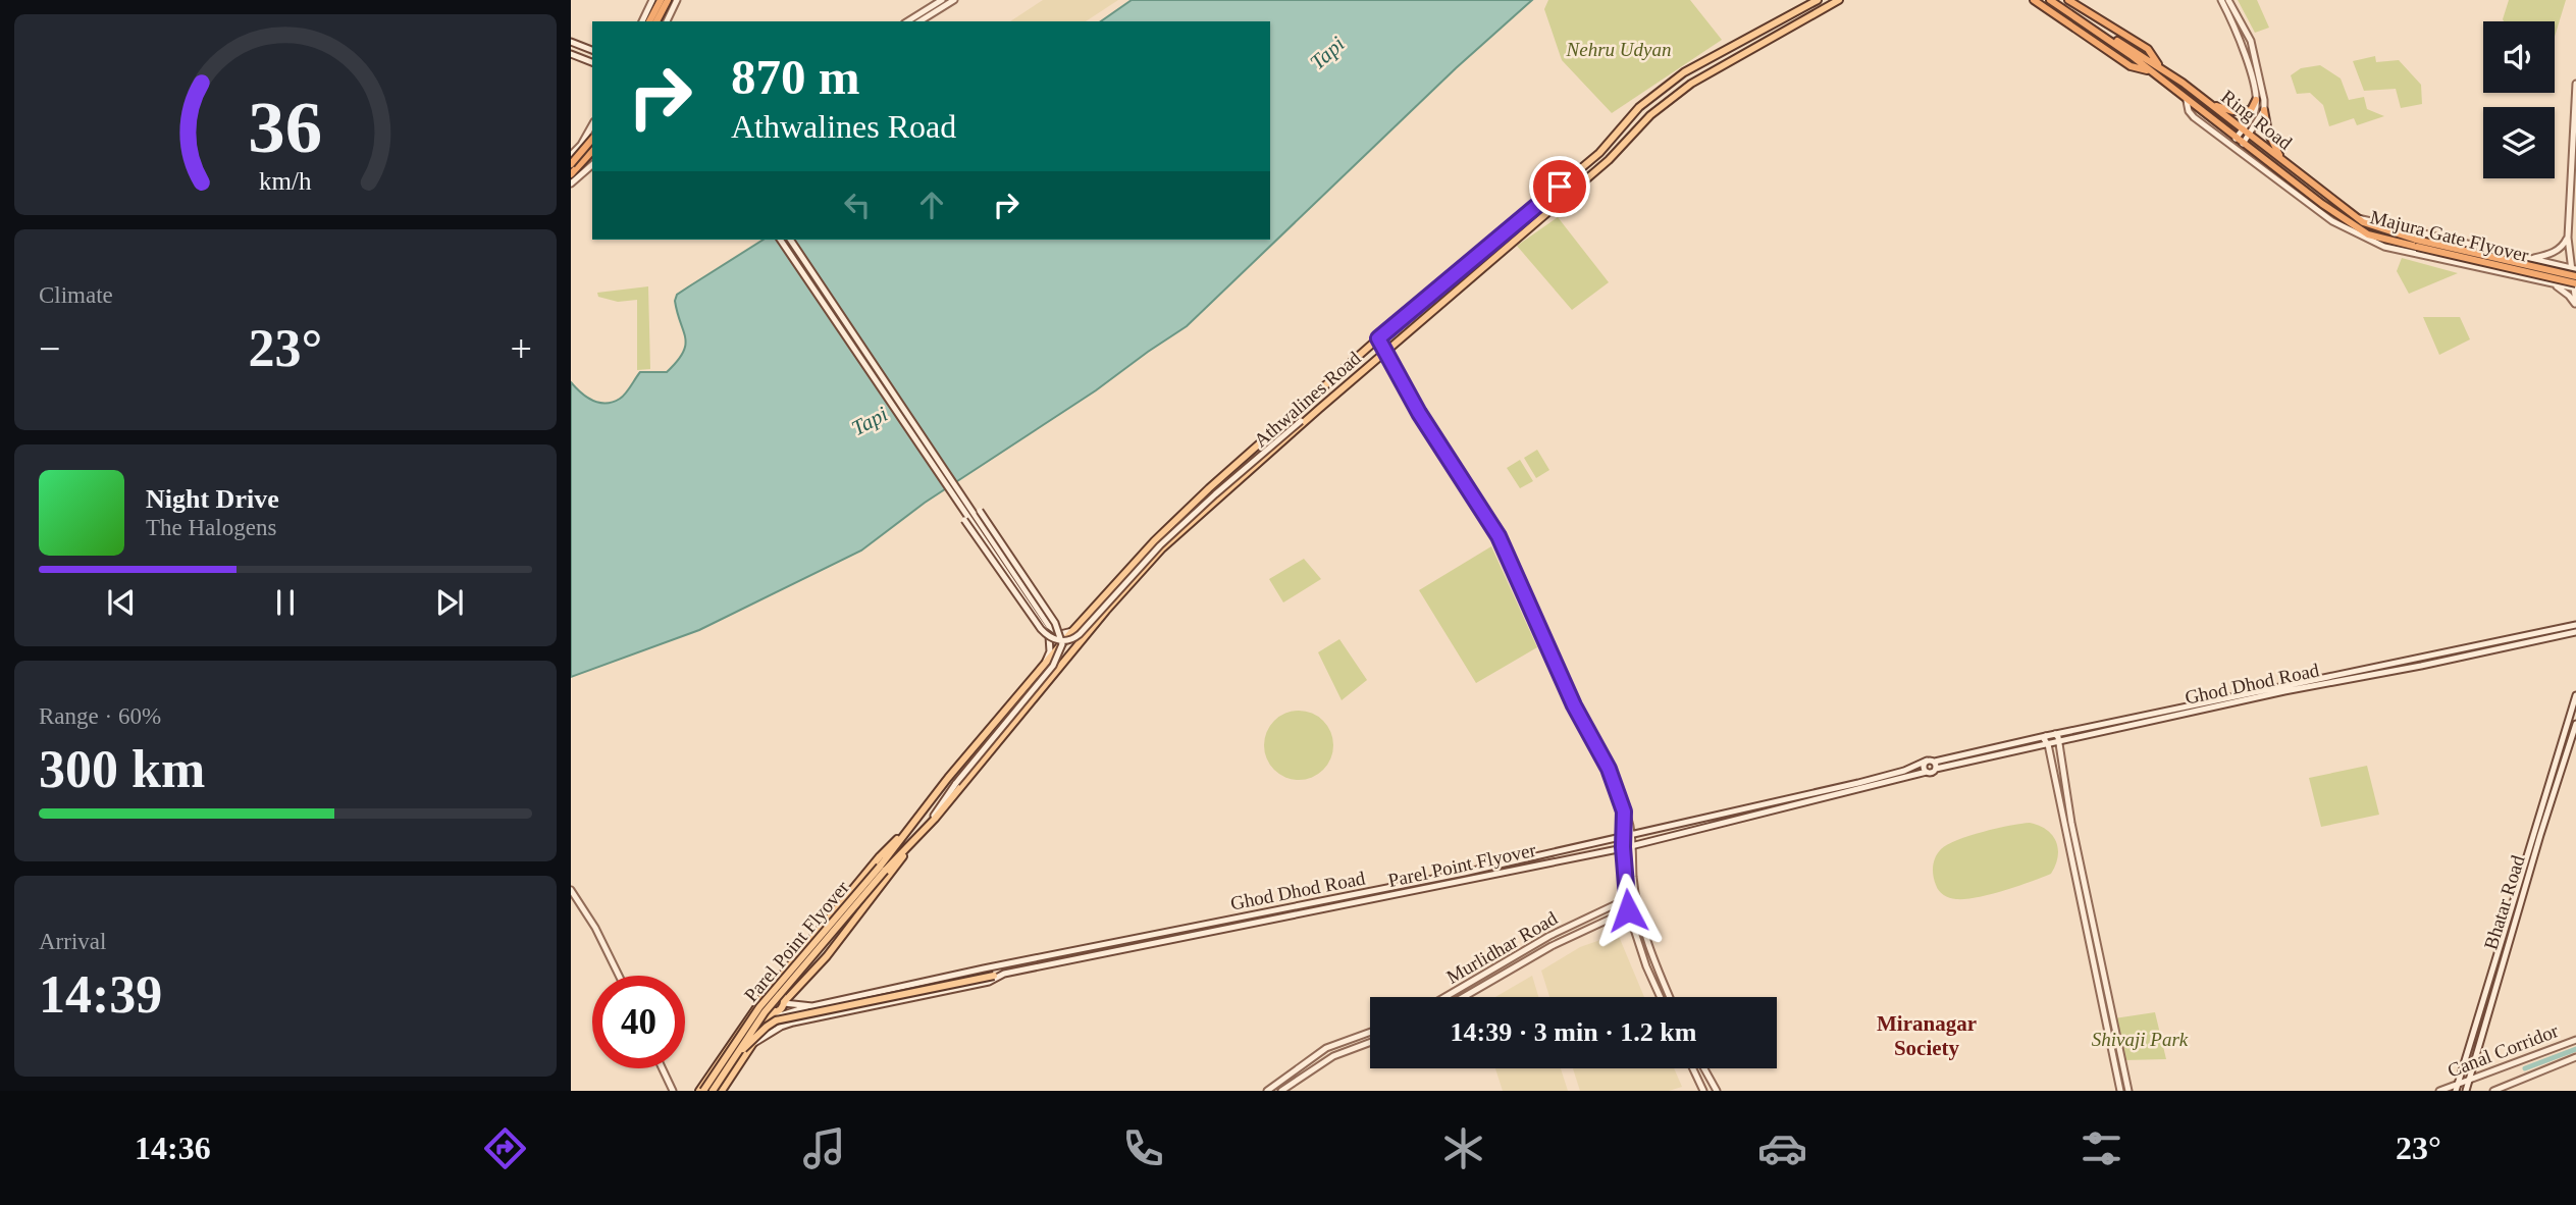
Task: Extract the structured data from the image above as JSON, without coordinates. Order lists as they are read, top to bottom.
{
  "streets": {
    "highway": ["Ring Road", "Majura Gate Flyover"],
    "main road": [
      "Athwalines Road",
      "Ghod Dhod Road",
      "Parel Point Flyover",
      "Bhatar Road",
      "Murlidhar Road",
      "Canal Corridor"
    ]
  },
  "crossings": [
    ["Ring Road", "Majura Gate Flyover"],
    ["Athwalines Road", "Parel Point Flyover"],
    ["Ghod Dhod Road", "Parel Point Flyover"],
    ["Bhatar Road", "Canal Corridor"]
  ],
  "districts": ["Miranagar Society"],
  "water": ["Tapi"],
  "parks": ["Nehru Udyan", "Shivaji Park"],
  "page": {
    "turn": ["870 m", "Athwalines Road"],
    "tile": [
      "Climate",
      ["Range · 60%", "300 km"],
      ["Arrival", "14:39"]
    ],
    "heat": ["−", "23°", "+"],
    "song": ["Night Drive", "The Halogens"],
    "limit": "40",
    "trip": "14:39 · 3 min · 1.2 km",
    "tabs": ["14:36", "23°"],
    "gauge": ["36", "km/h"]
  }
}
